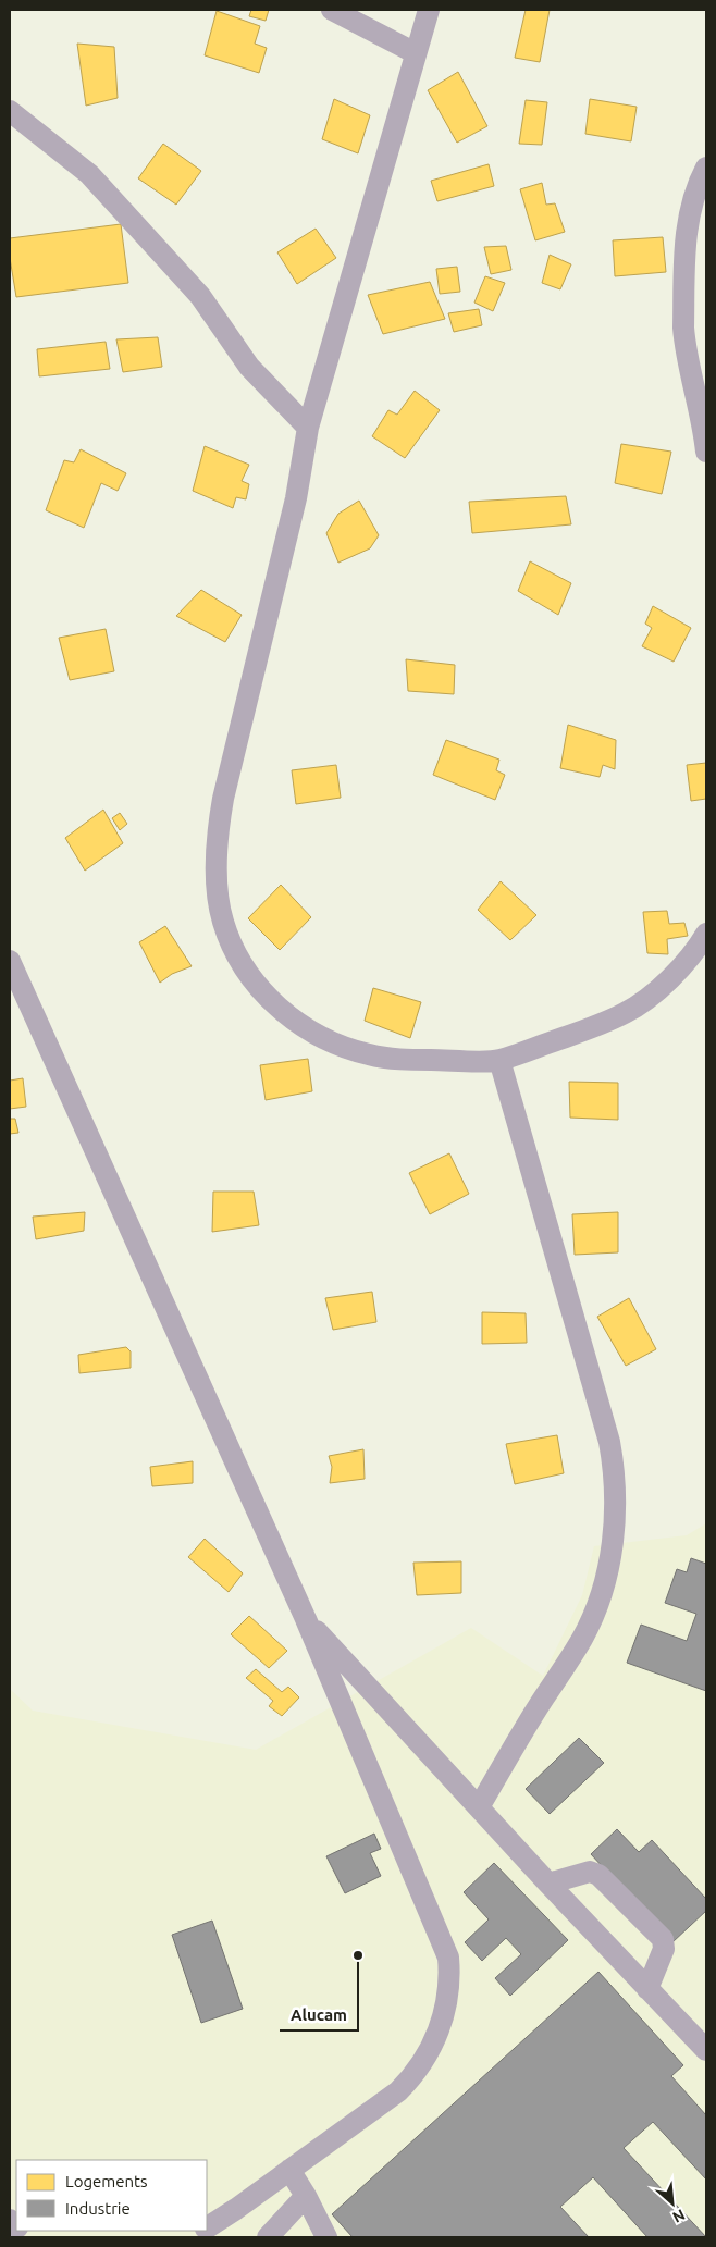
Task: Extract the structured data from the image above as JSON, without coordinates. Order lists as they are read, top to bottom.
{
  "places": ["Alucam"],
  "legend": ["Logements", "Industrie"],
  "north": "bottom right"
}
